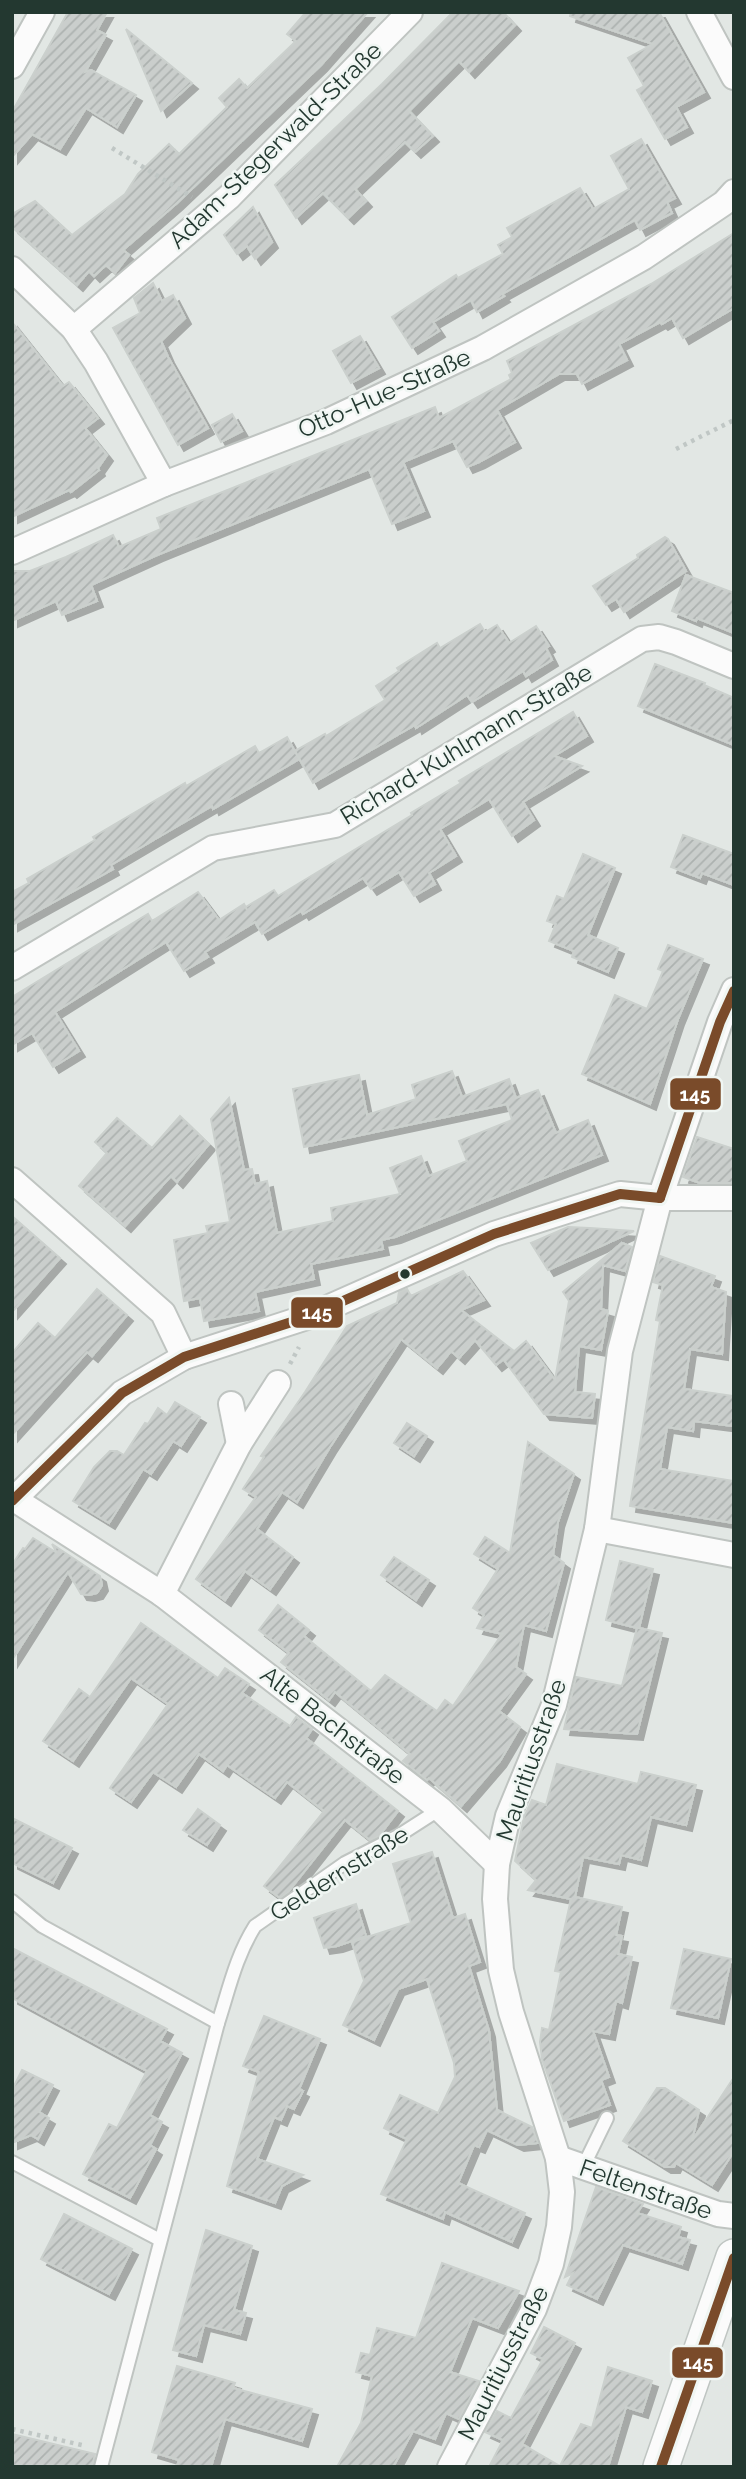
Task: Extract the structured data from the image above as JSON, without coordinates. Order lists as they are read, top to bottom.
{
  "streets": {
    "street": [
      "Adam-Stegerwald-Straße",
      "Otto-Hue-Straße",
      "Richard-Kuhlmann-Straße",
      "Alte Bachstraße",
      "Mauritiusstraße",
      "Feltenstraße"
    ],
    "lane": ["Geldernstraße"]
  },
  "crossings": [
    ["Alte Bachstraße", "Mauritiusstraße"],
    ["Alte Bachstraße", "Geldernstraße"],
    ["Mauritiusstraße", "Feltenstraße"]
  ],
  "lines": ["transit line 145"]
}
